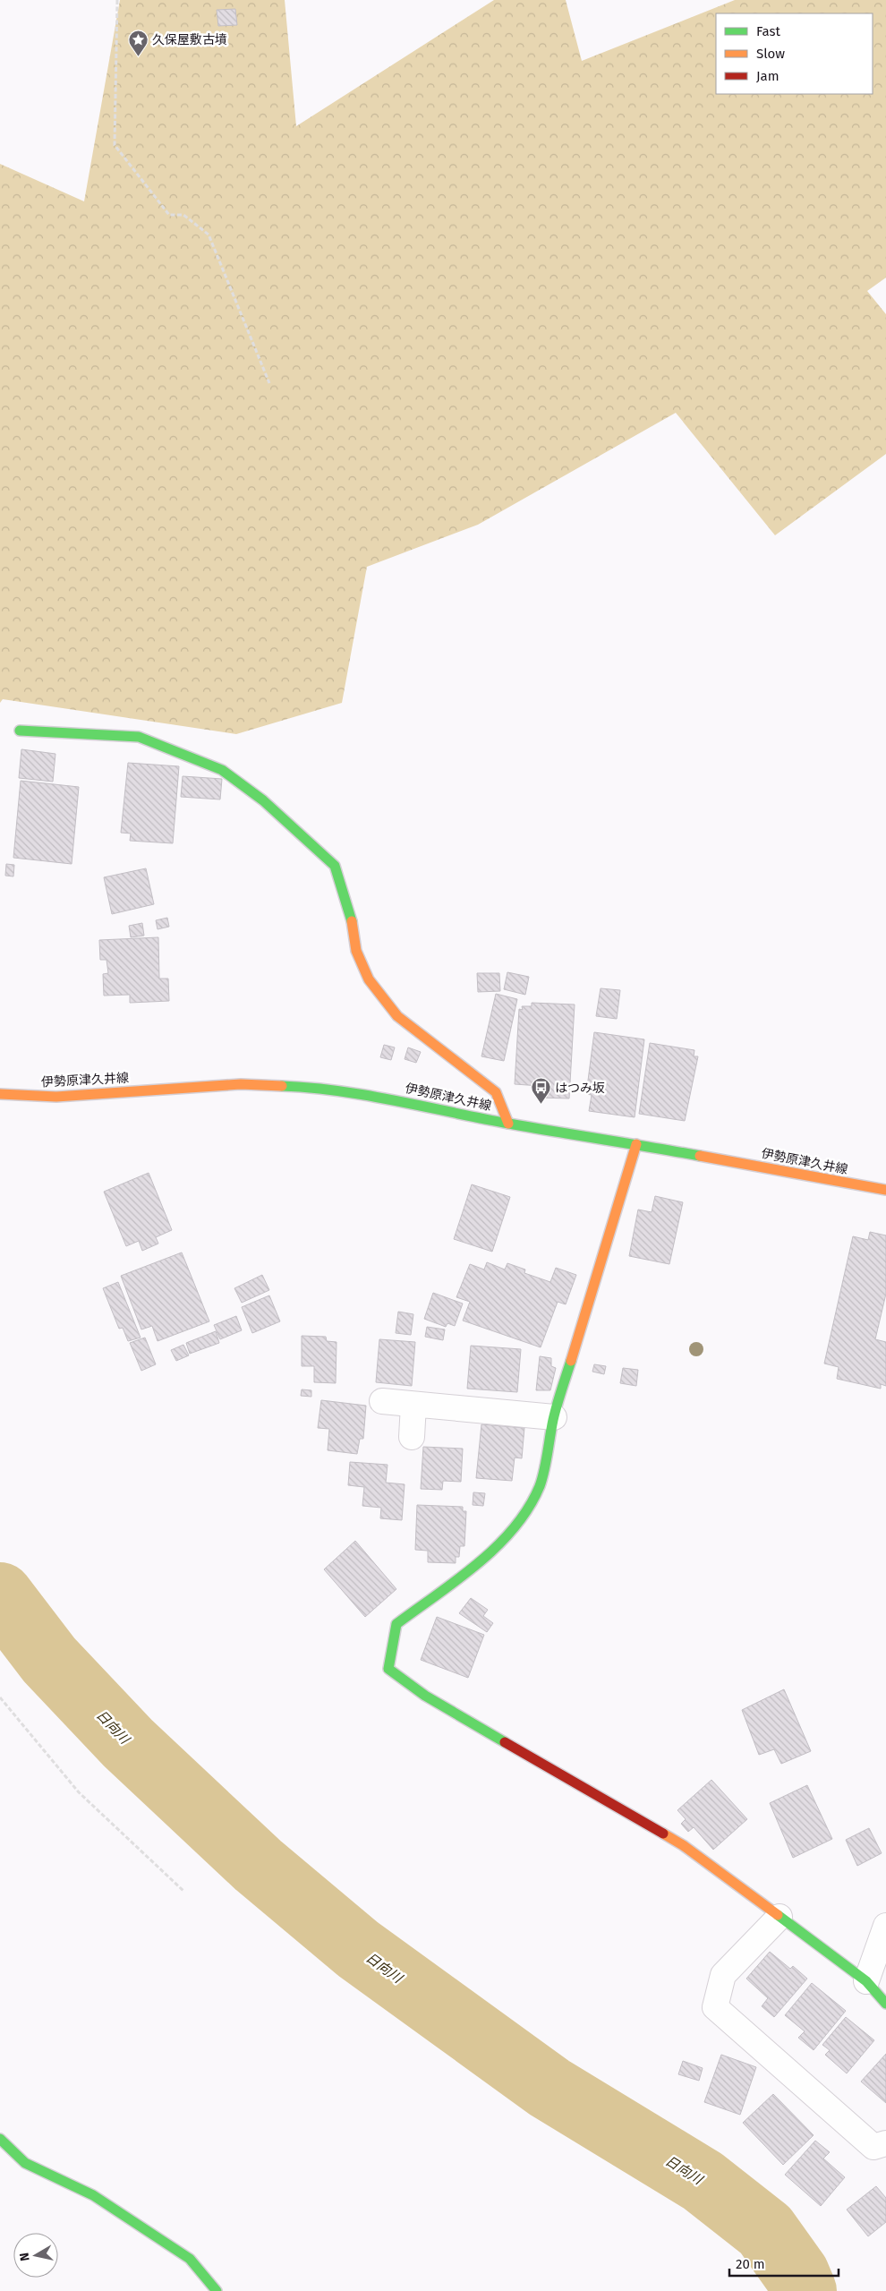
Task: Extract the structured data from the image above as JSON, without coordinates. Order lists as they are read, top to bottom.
{
  "streets": {
    "street": ["伊勢原津久井線"]
  },
  "water": ["日向川"],
  "places": {
    "place": ["久保屋敷古墳"],
    "bus stop": ["はつみ坂"]
  },
  "legend": ["Fast", "Slow", "Jam"],
  "scale_bar": "20 m",
  "north": "left"
}
